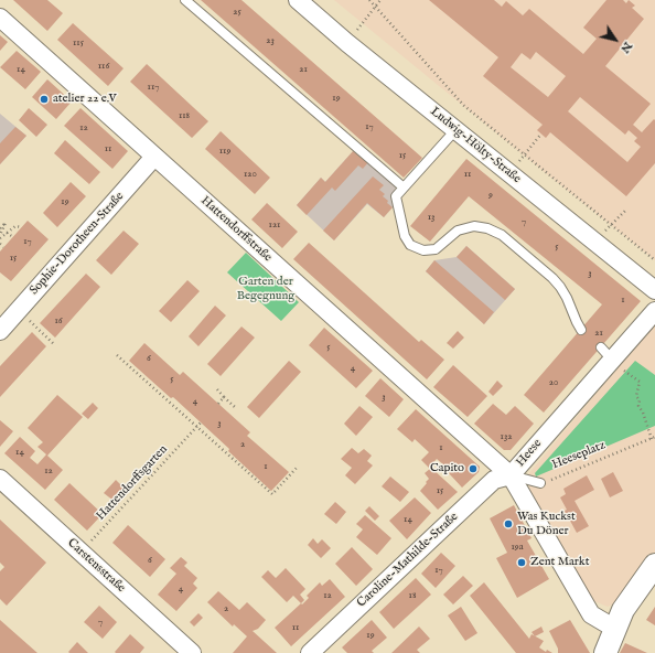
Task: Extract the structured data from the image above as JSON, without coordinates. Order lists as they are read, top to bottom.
{
  "streets": {
    "street": [
      "Ludwig-Hölty-Straße",
      "Hattendorffstraße",
      "Sophie-Dorotheen-Straße",
      "Heese",
      "Caroline-Mathilde-Straße",
      "Carstensstraße"
    ],
    "path": ["Heeseplatz", "Hattendorffsgarten"]
  },
  "crossings": [
    ["Hattendorffstraße", "Sophie-Dorotheen-Straße"],
    ["Hattendorffstraße", "Heese"],
    ["Hattendorffstraße", "Caroline-Mathilde-Straße"],
    ["Heese", "Caroline-Mathilde-Straße"],
    ["Hattendorffsgarten", "Carstensstraße"]
  ],
  "parks": ["Garten der Begegnung"],
  "places": [
    "atelier 22 e.V",
    "Capito",
    "Was Kuckst Du Döner",
    "Zent Markt"
  ],
  "house_numbers": [
    "25",
    "23",
    "115",
    "116",
    "14",
    "21",
    "117",
    "19",
    "118",
    "17",
    "12",
    "11",
    "119",
    "15",
    "120",
    "11",
    "9",
    "19",
    "13",
    "7",
    "121",
    "17",
    "5",
    "15",
    "3",
    "1",
    "16",
    "21",
    "5",
    "6",
    "4",
    "5",
    "20",
    "3",
    "4",
    "3",
    "132",
    "2",
    "1",
    "14",
    "1",
    "12",
    "15",
    "14",
    "19a",
    "6",
    "17",
    "4",
    "12",
    "18",
    "2",
    "7",
    "11",
    "19"
  ],
  "north": "bottom right"
}
